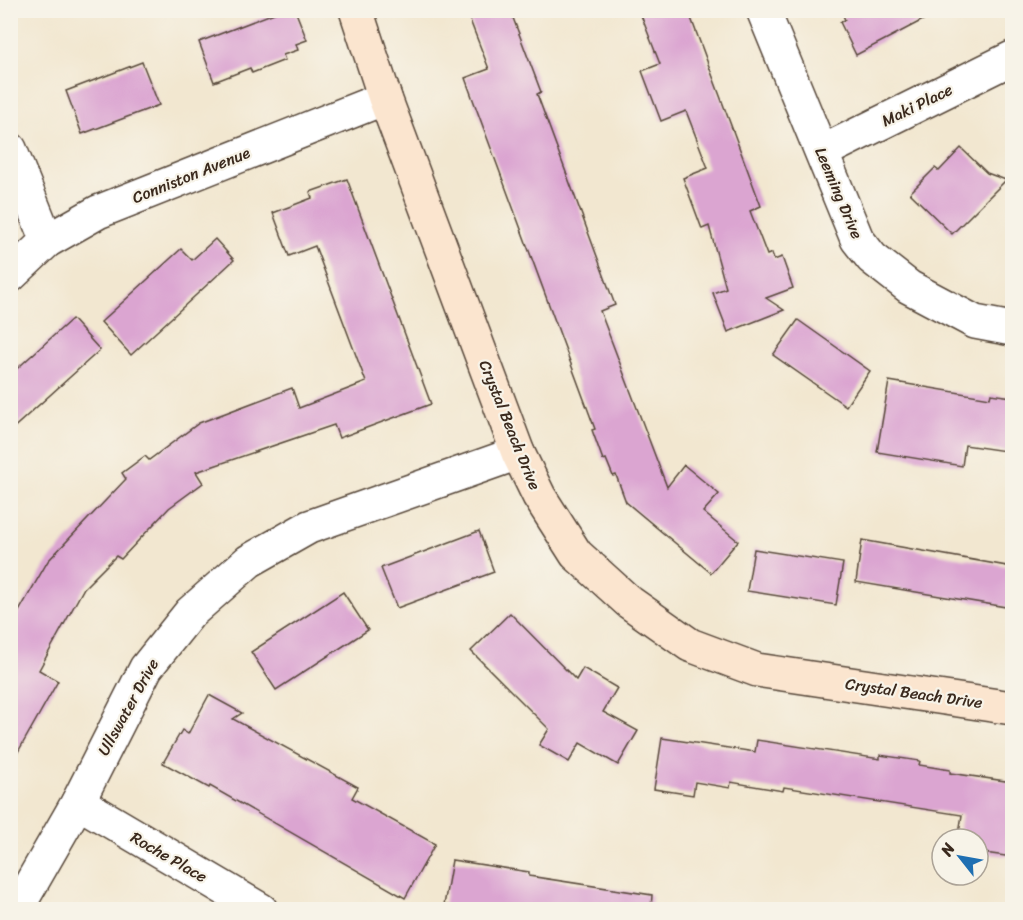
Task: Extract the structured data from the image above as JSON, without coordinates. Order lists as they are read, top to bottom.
{
  "streets": {
    "street": [
      "Maki Place",
      "Conniston Avenue",
      "Leeming Drive",
      "Crystal Beach Drive",
      "Ullswater Drive",
      "Roche Place"
    ]
  },
  "crossings": [
    ["Maki Place", "Leeming Drive"],
    ["Conniston Avenue", "Crystal Beach Drive"],
    ["Crystal Beach Drive", "Ullswater Drive"],
    ["Ullswater Drive", "Roche Place"]
  ],
  "north": "top left"
}
